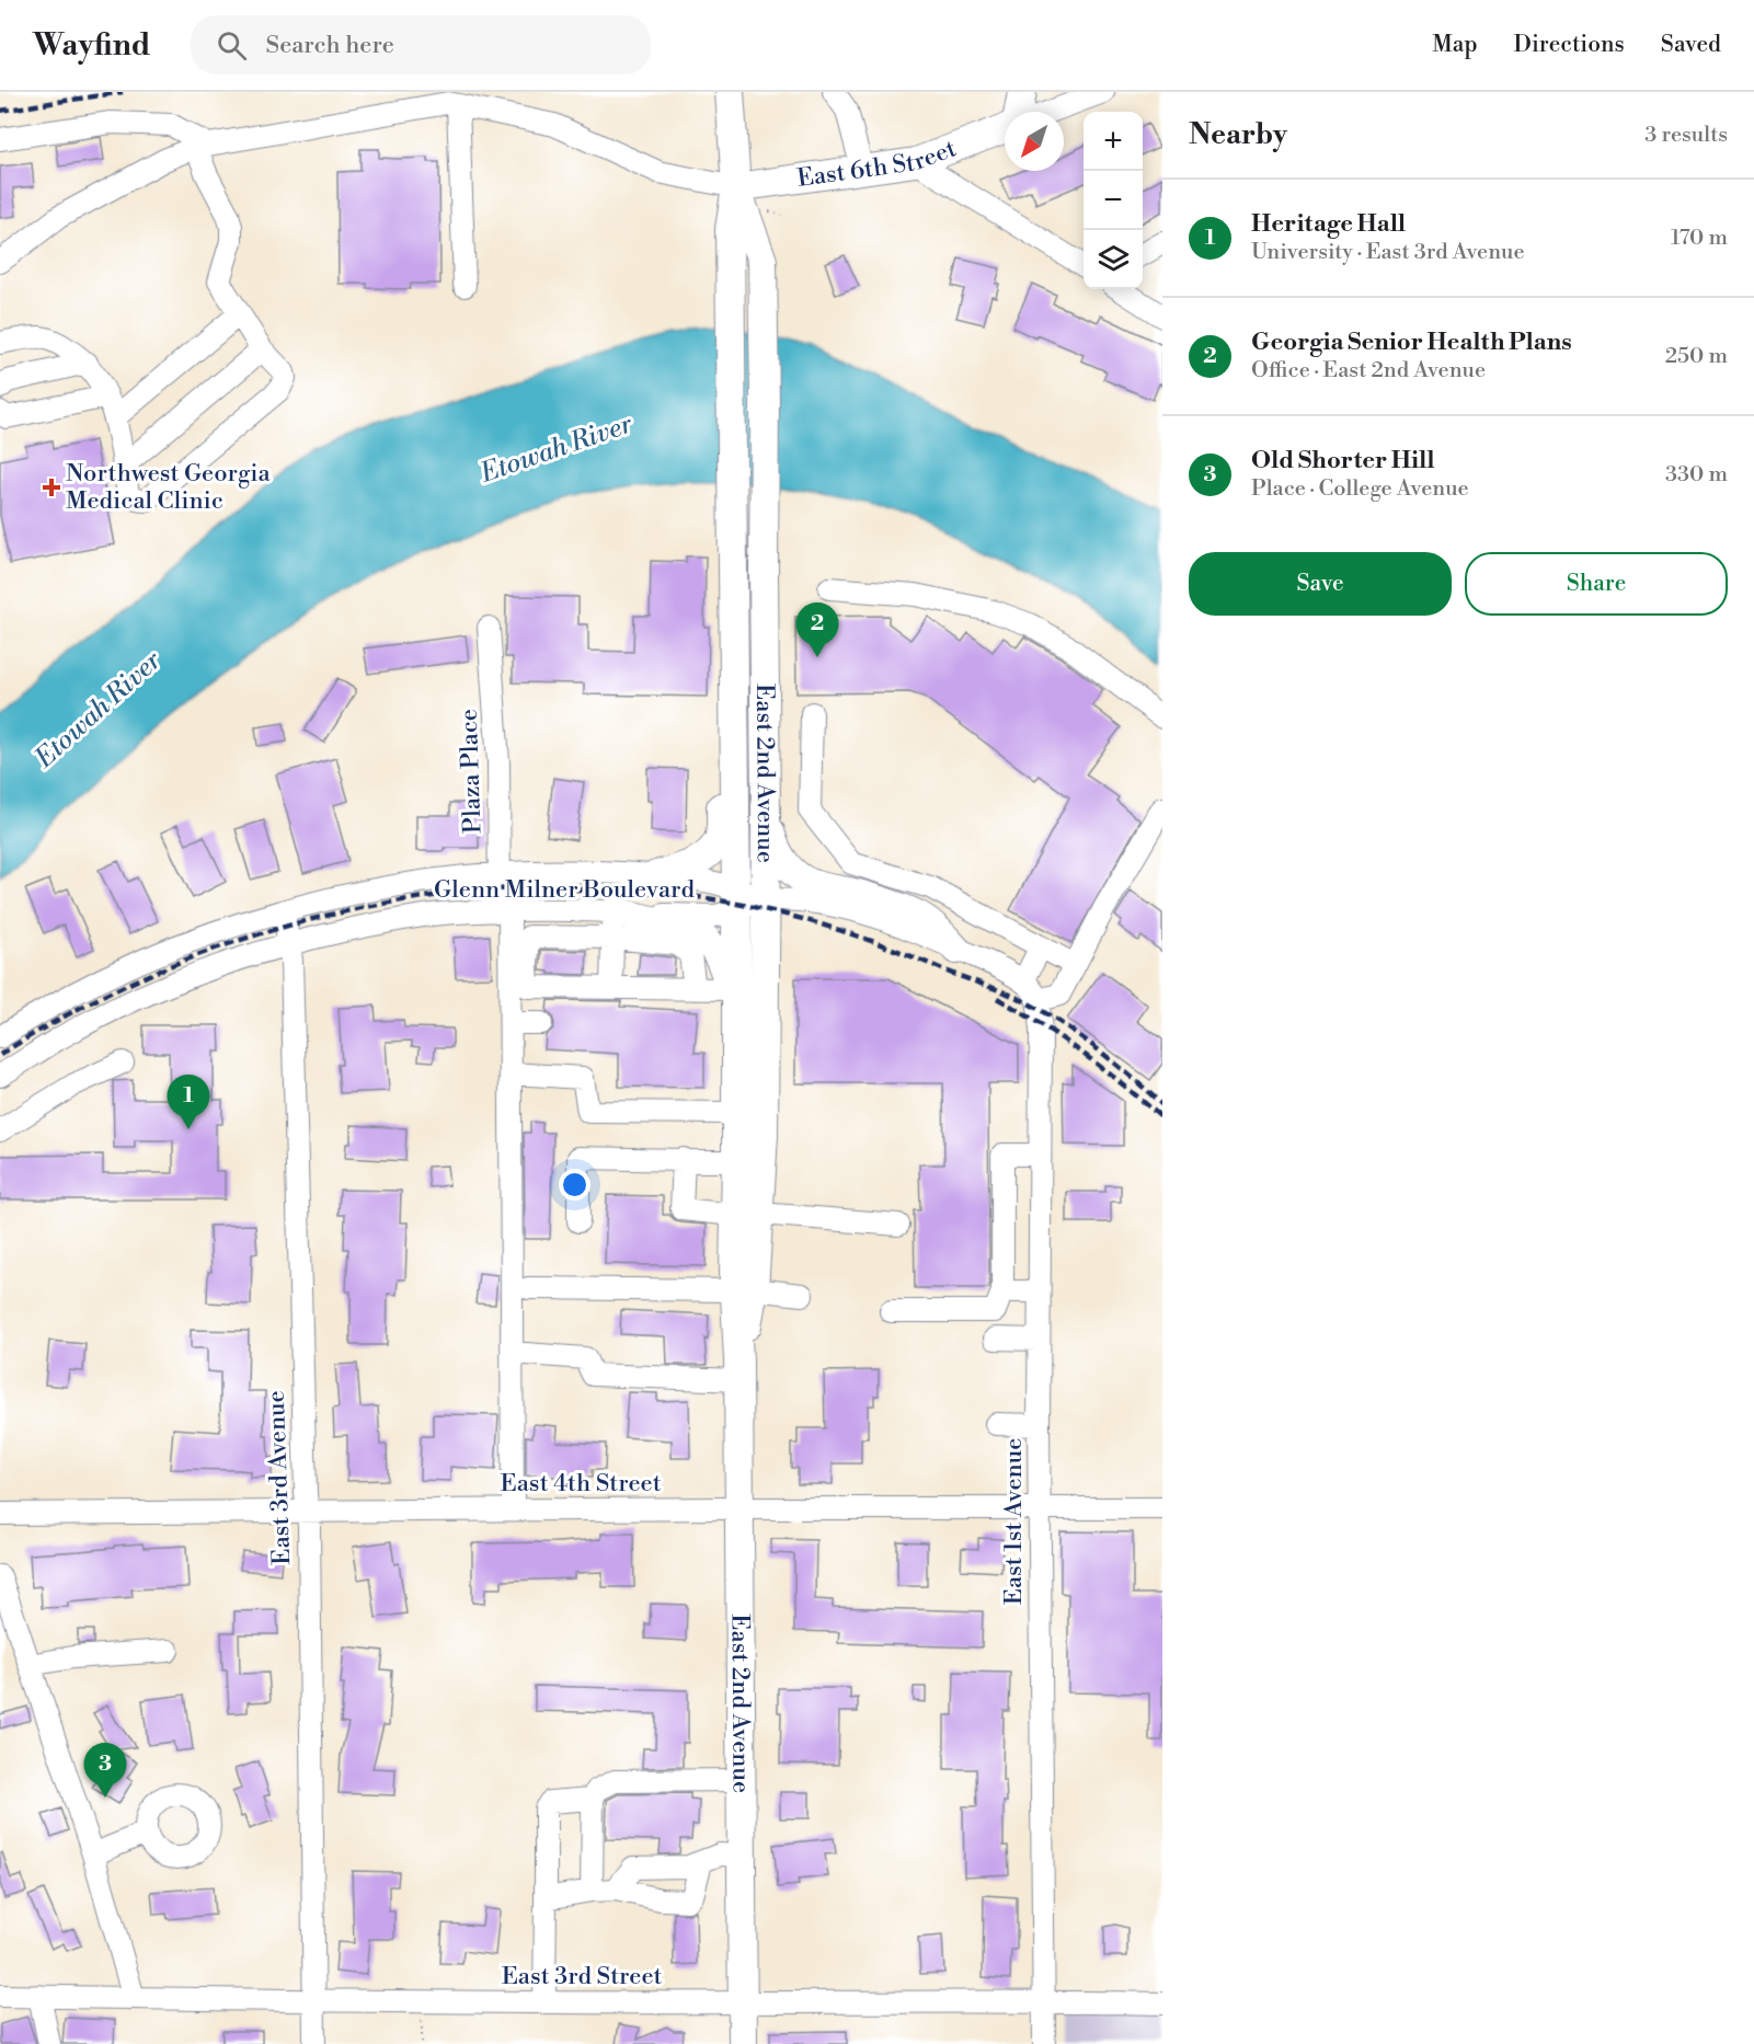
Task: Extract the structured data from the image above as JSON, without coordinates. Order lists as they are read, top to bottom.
{
  "streets": {
    "main road": ["East 6th Street", "East 2nd Avenue"],
    "street": [
      "Plaza Place",
      "Glenn Milner Boulevard",
      "East 3rd Avenue",
      "East 4th Street",
      "East 1st Avenue",
      "East 3rd Street"
    ]
  },
  "crossings": [
    ["East 6th Street", "East 2nd Avenue"],
    ["Plaza Place", "Glenn Milner Boulevard"],
    ["Plaza Place", "East 4th Street"],
    ["East 2nd Avenue", "Glenn Milner Boulevard"],
    ["East 2nd Avenue", "East 4th Street"],
    ["East 2nd Avenue", "East 3rd Street"],
    ["Glenn Milner Boulevard", "East 3rd Avenue"],
    ["Glenn Milner Boulevard", "East 1st Avenue"],
    ["East 3rd Avenue", "East 4th Street"],
    ["East 3rd Avenue", "East 3rd Street"],
    ["East 4th Street", "East 1st Avenue"],
    ["East 1st Avenue", "East 3rd Street"]
  ],
  "water": ["Etowah River"],
  "places": {
    "health": ["Northwest Georgia Medical Clinic"]
  },
  "north": "bottom left",
  "page": {
    "header": "Wayfind",
    "search": "Search here",
    "nav": ["Map", "Directions", "Saved"],
    "heading": ["Nearby", "3 results"],
    "map_buttons": ["+", "−"],
    "list": [
      {
        "mark": "1",
        "name": "Heritage Hall",
        "note": "University · East 3rd Avenue",
        "value": "170 m"
      },
      {
        "mark": "2",
        "name": "Georgia Senior Health Plans",
        "note": "Office · East 2nd Avenue",
        "value": "250 m"
      },
      {
        "mark": "3",
        "name": "Old Shorter Hill",
        "note": "Place · College Avenue",
        "value": "330 m"
      }
    ],
    "buttons": ["Save", "Share"],
    "pins": ["2", "1", "3"]
  }
}
